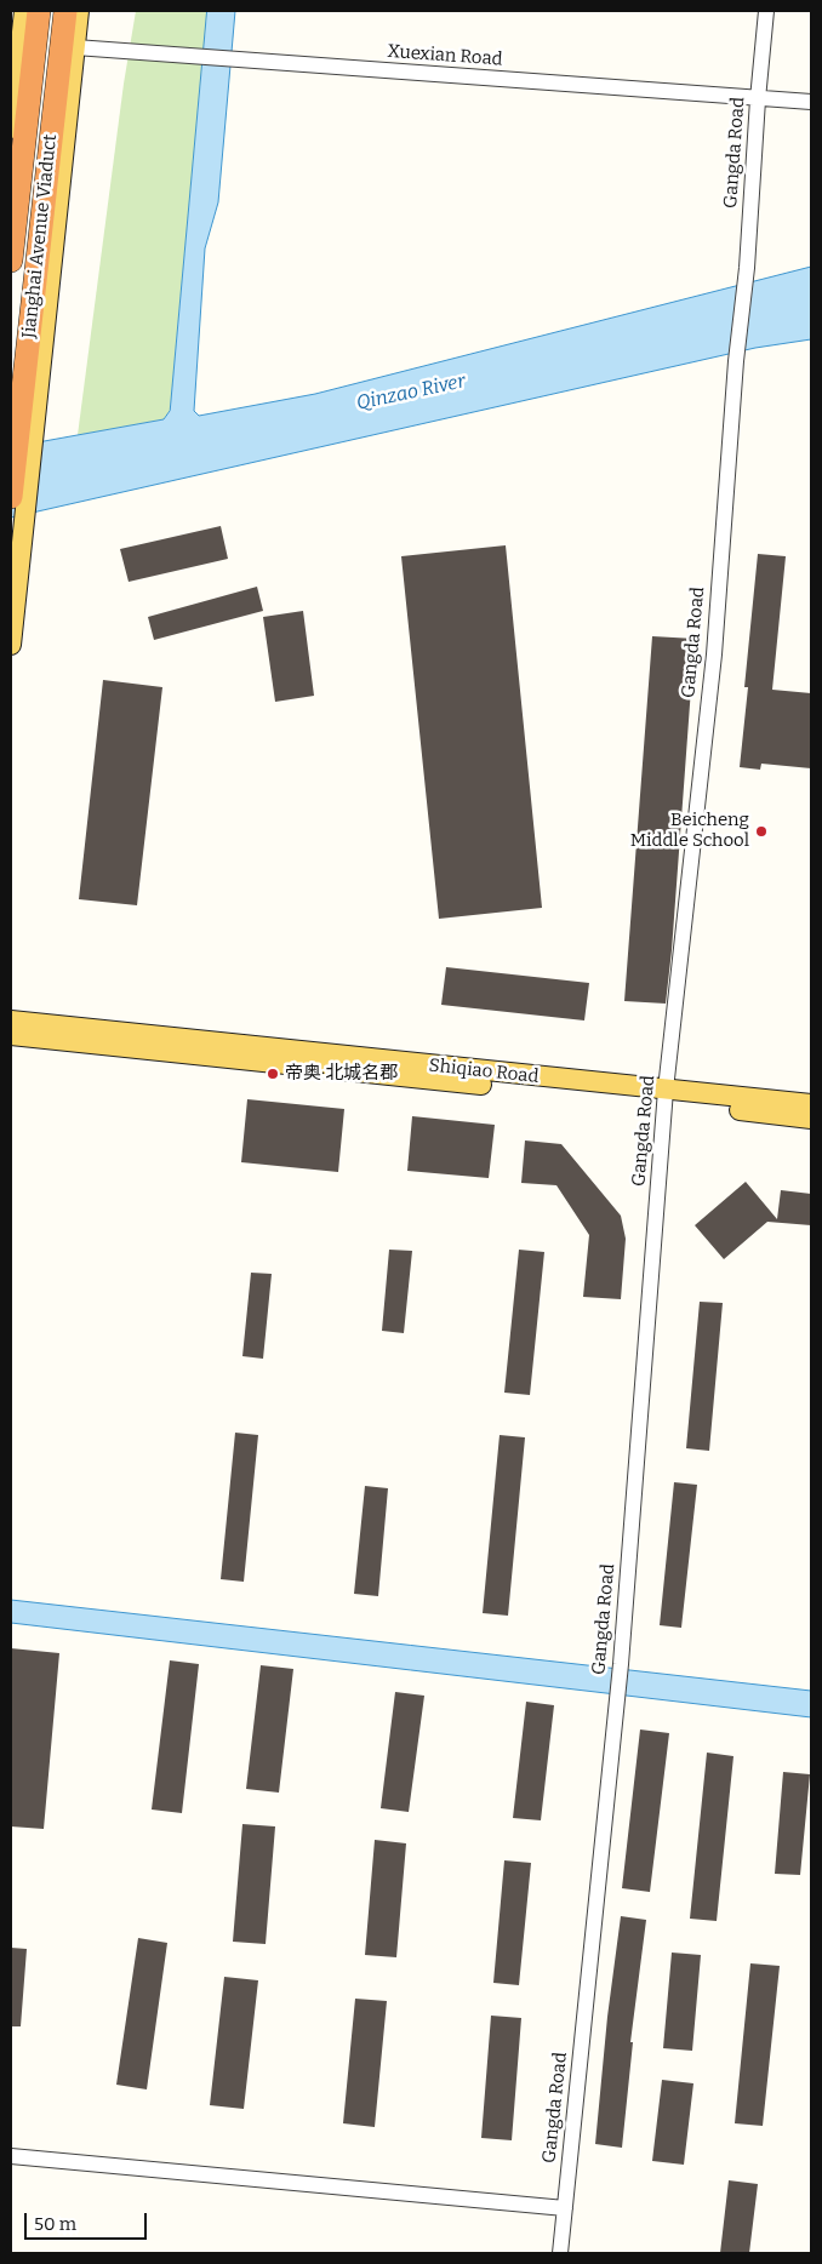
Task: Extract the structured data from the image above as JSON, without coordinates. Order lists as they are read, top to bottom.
{
  "streets": {
    "highway": ["Jianghai Avenue Viaduct"],
    "main road": ["Shiqiao Road"],
    "street": ["Xuexian Road", "Gangda Road"]
  },
  "crossings": [
    ["Xuexian Road", "Gangda Road"],
    ["Gangda Road", "Shiqiao Road"]
  ],
  "water": ["Qinzao River"],
  "places": ["Beicheng Middle School", "帝奥·北城名郡"],
  "scale_bar": "50 m"
}
